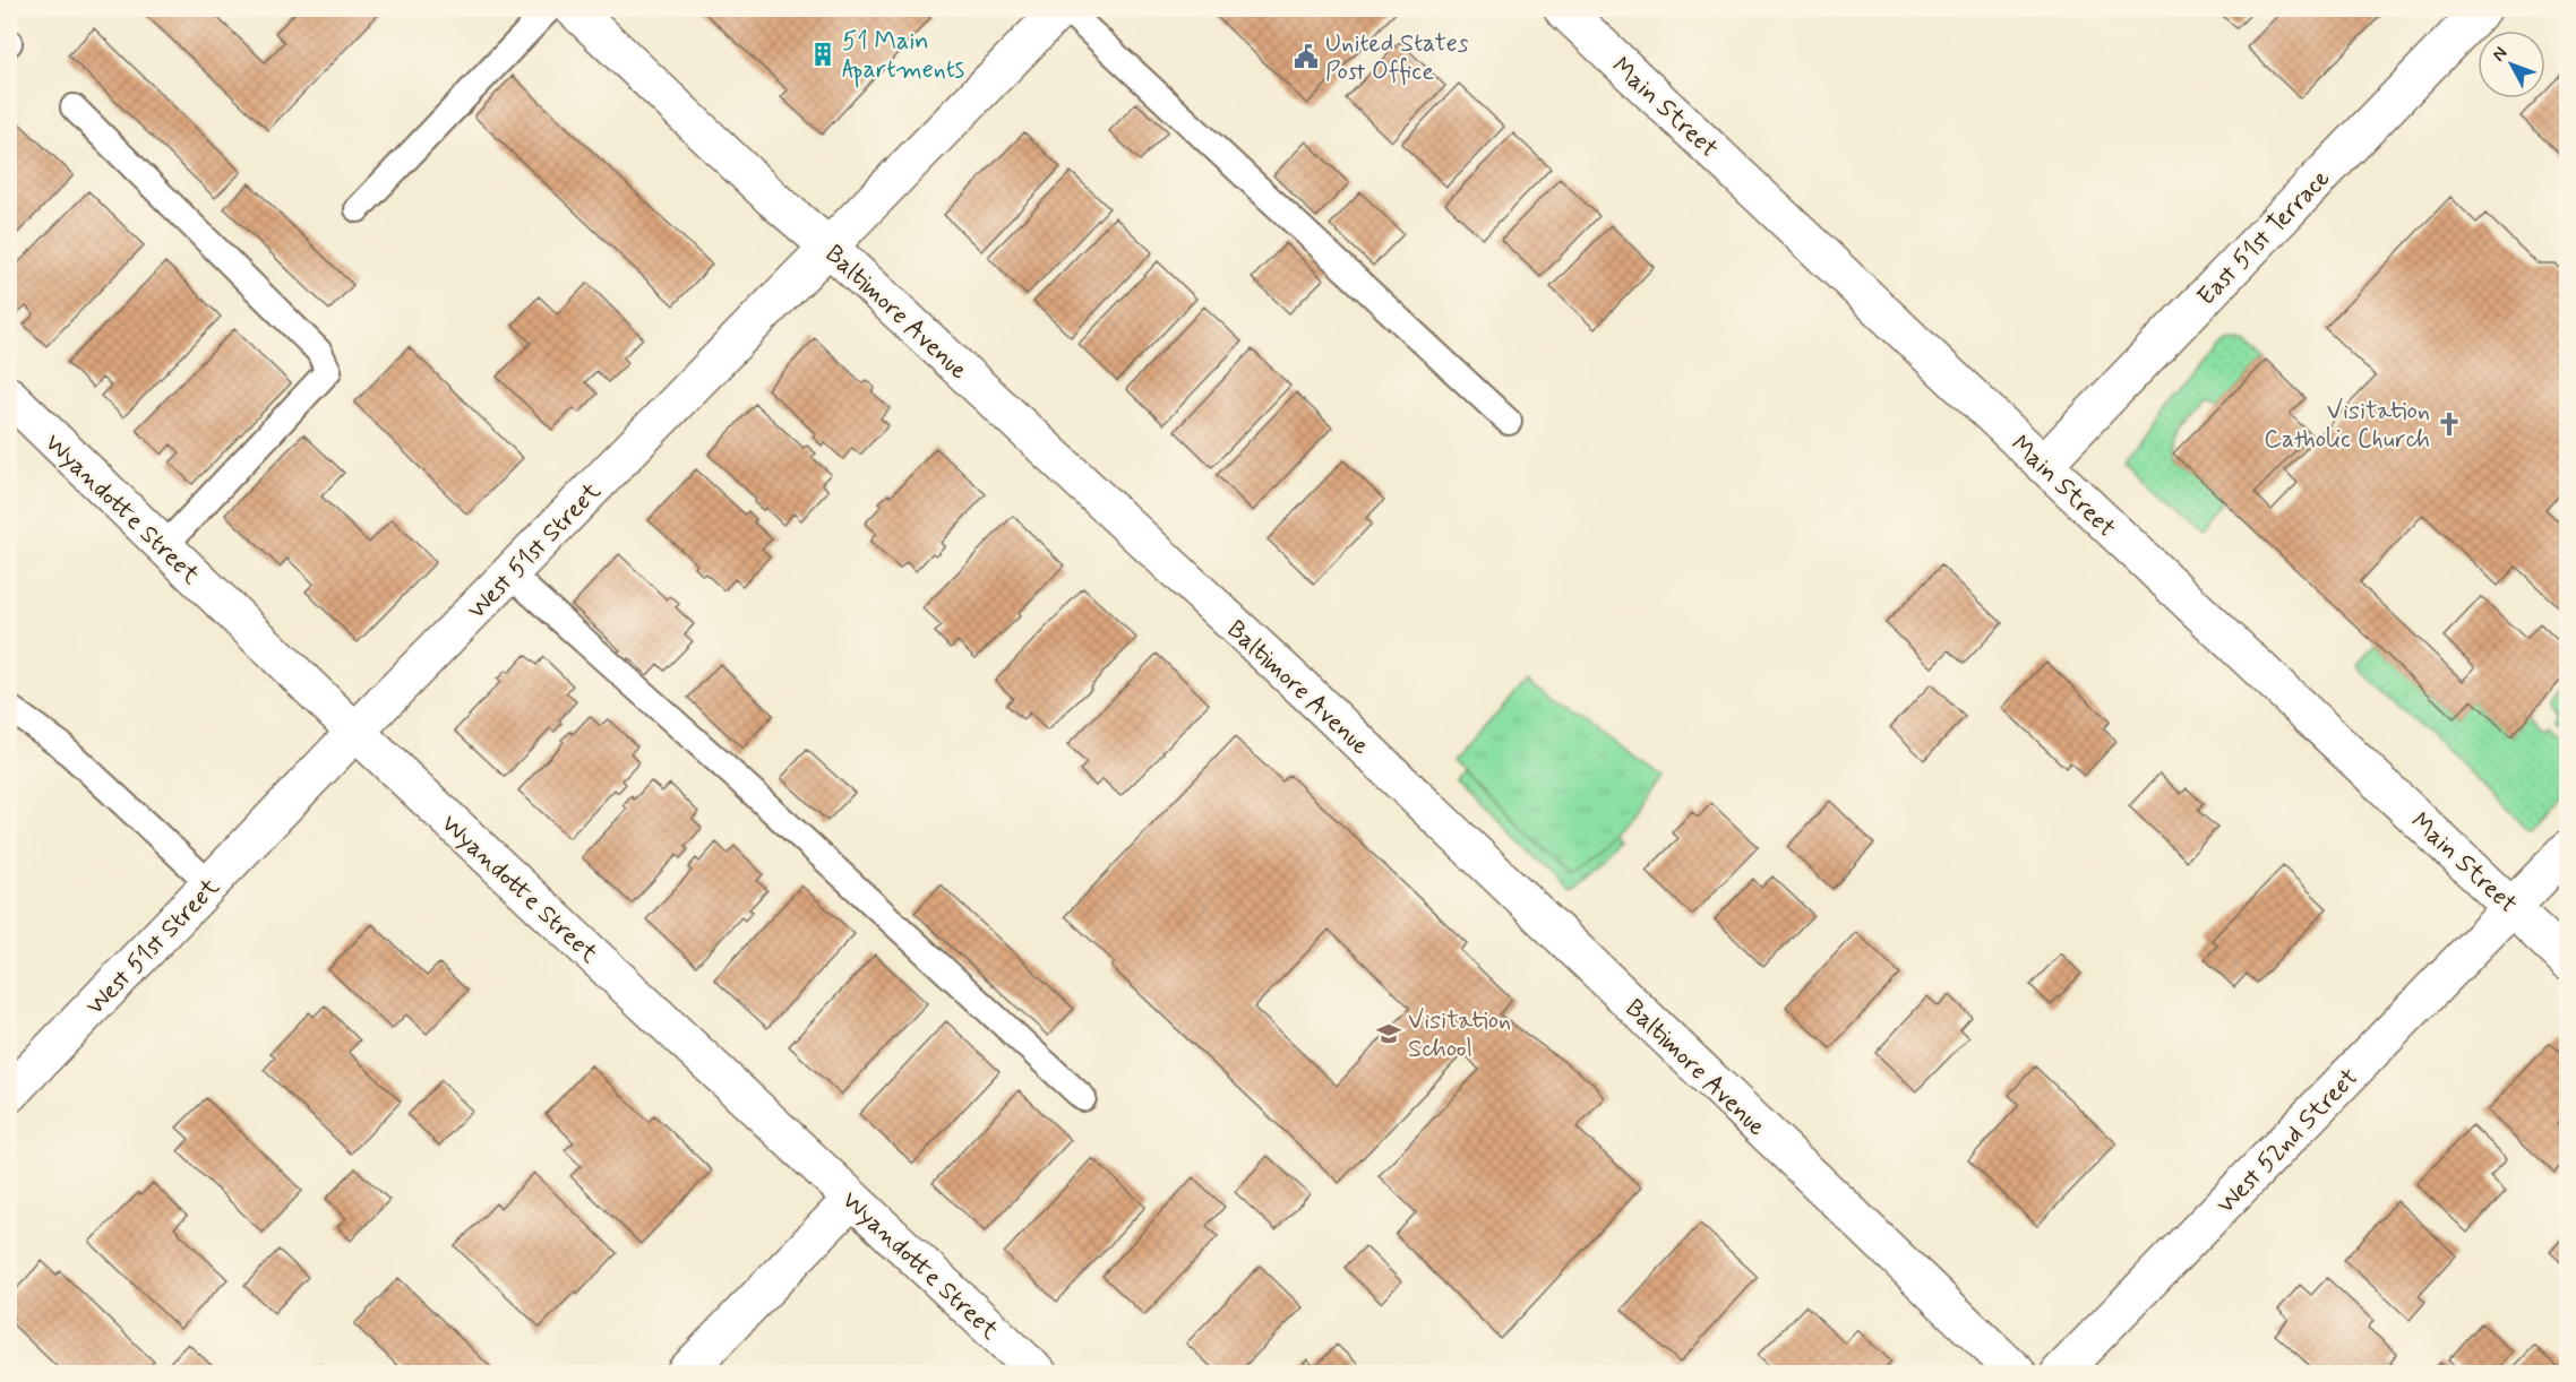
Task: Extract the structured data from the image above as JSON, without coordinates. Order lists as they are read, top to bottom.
{
  "streets": {
    "street": [
      "Main Street",
      "East 51st Terrace",
      "Baltimore Avenue",
      "Wyandotte Street",
      "West 51st Street",
      "West 52nd Street"
    ]
  },
  "crossings": [
    ["Main Street", "East 51st Terrace"],
    ["Main Street", "West 52nd Street"],
    ["Baltimore Avenue", "West 51st Street"],
    ["Wyandotte Street", "West 51st Street"]
  ],
  "places": {
    "building": ["51 Main Apartments"],
    "public building": ["United States Post Office"],
    "church": ["Visitation Catholic Church"],
    "school or university": ["Visitation School"]
  },
  "north": "top left"
}
